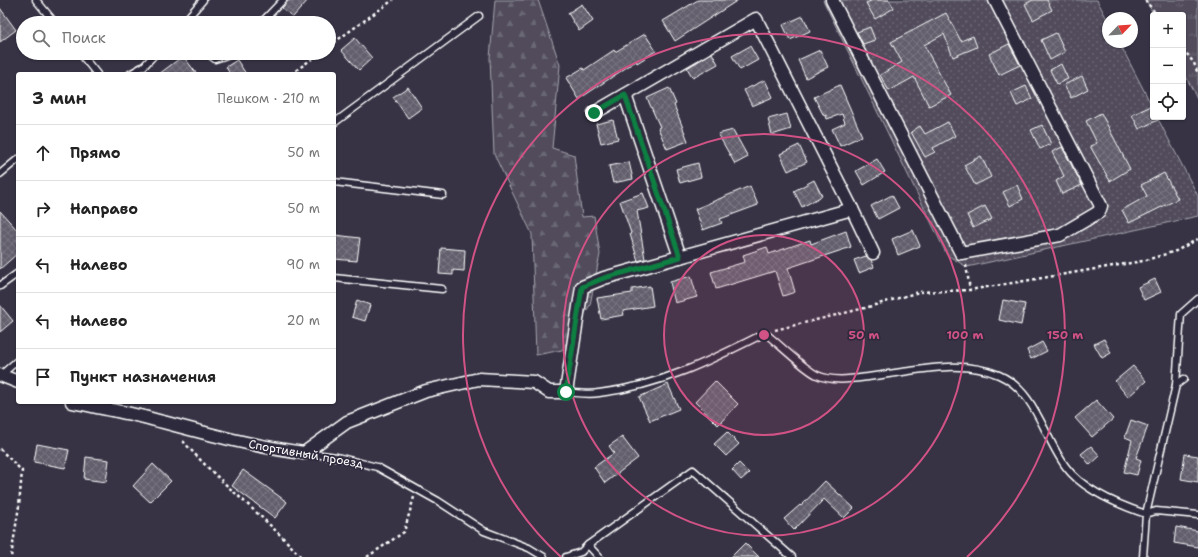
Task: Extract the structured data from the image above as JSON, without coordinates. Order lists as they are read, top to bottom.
{
  "streets": {
    "street": ["Спортивный проезд"]
  },
  "north": "top right",
  "page": {
    "map_buttons": ["+", "−"],
    "search": "Поиск",
    "heading": ["3 мин", "Пешком · 210 m"],
    "list": [
      ["Прямо", "50 m"],
      ["Направо", "50 m"],
      ["Налево", "90 m"],
      ["Налево", "20 m"],
      "Пункт назначения"
    ]
  },
  "rings": ["50 m", "100 m", "150 m"]
}
